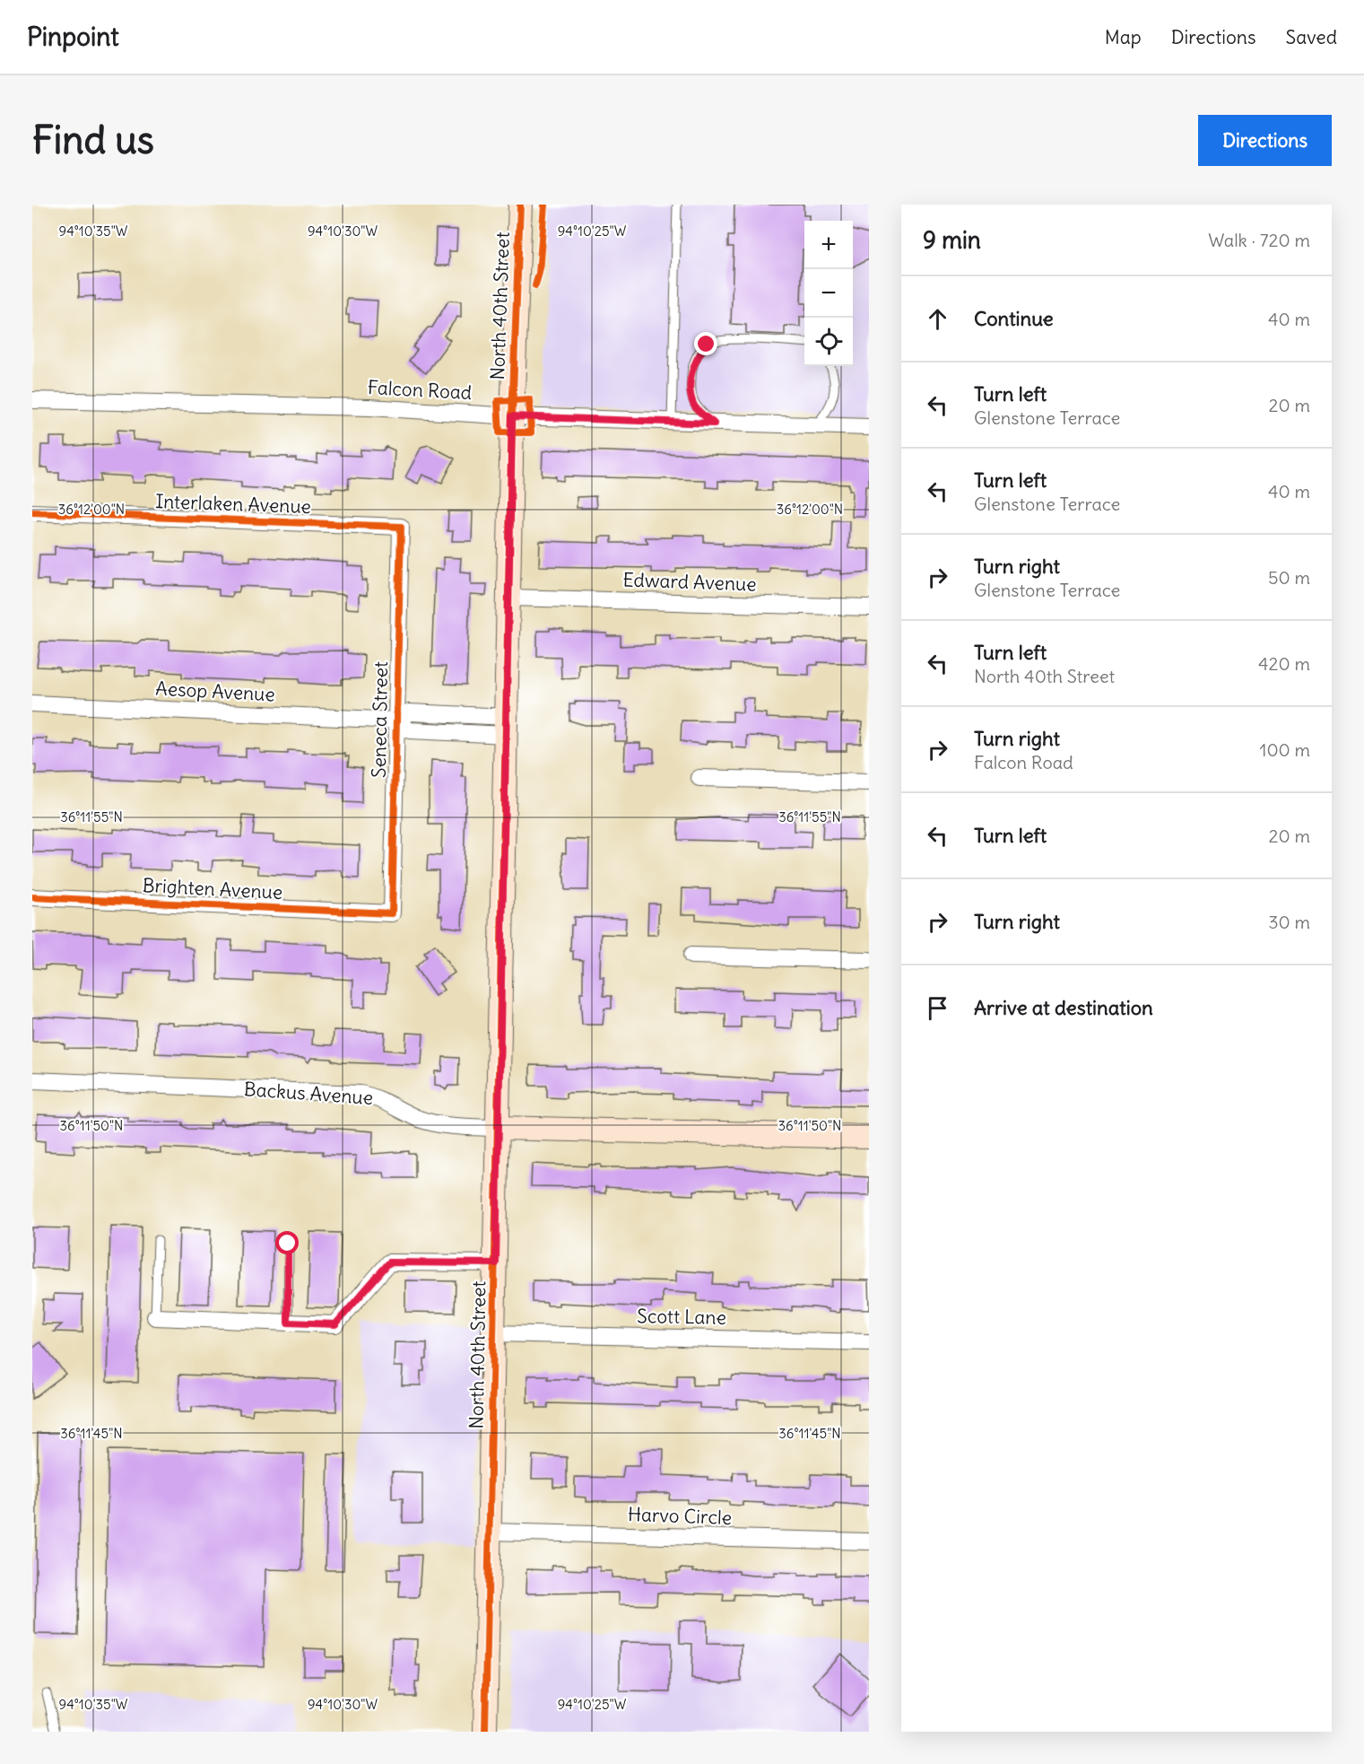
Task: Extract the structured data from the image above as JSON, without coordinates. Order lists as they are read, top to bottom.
{
  "streets": {
    "street": [
      "North 40th Street",
      "Falcon Road",
      "Interlaken Avenue",
      "Edward Avenue",
      "Aesop Avenue",
      "Seneca Street",
      "Brighten Avenue",
      "Backus Avenue",
      "Scott Lane",
      "Harvo Circle"
    ]
  },
  "crossings": [
    ["North 40th Street", "Falcon Road"],
    ["North 40th Street", "Edward Avenue"],
    ["North 40th Street", "Aesop Avenue"],
    ["North 40th Street", "Backus Avenue"],
    ["North 40th Street", "Scott Lane"],
    ["North 40th Street", "Harvo Circle"],
    ["Interlaken Avenue", "Seneca Street"],
    ["Aesop Avenue", "Seneca Street"],
    ["Seneca Street", "Brighten Avenue"]
  ],
  "page": {
    "header": "Pinpoint",
    "nav": ["Map", "Directions", "Saved"],
    "buttons": "Directions",
    "title": "Find us",
    "heading": ["9 min", "Walk · 720 m"],
    "map_buttons": ["+", "−"],
    "list": [
      ["Continue", "40 m"],
      ["Turn left", "Glenstone Terrace", "20 m"],
      ["Turn left", "Glenstone Terrace", "40 m"],
      ["Turn right", "Glenstone Terrace", "50 m"],
      ["Turn left", "North 40th Street", "420 m"],
      ["Turn right", "Falcon Road", "100 m"],
      ["Turn left", "20 m"],
      ["Turn right", "30 m"],
      "Arrive at destination"
    ]
  },
  "coordinates": [
    "94°10'35\"W",
    "94°10'30\"W",
    "94°10'25\"W",
    "36°12'00\"N",
    "36°11'55\"N",
    "36°11'50\"N",
    "36°11'45\"N"
  ]
}
